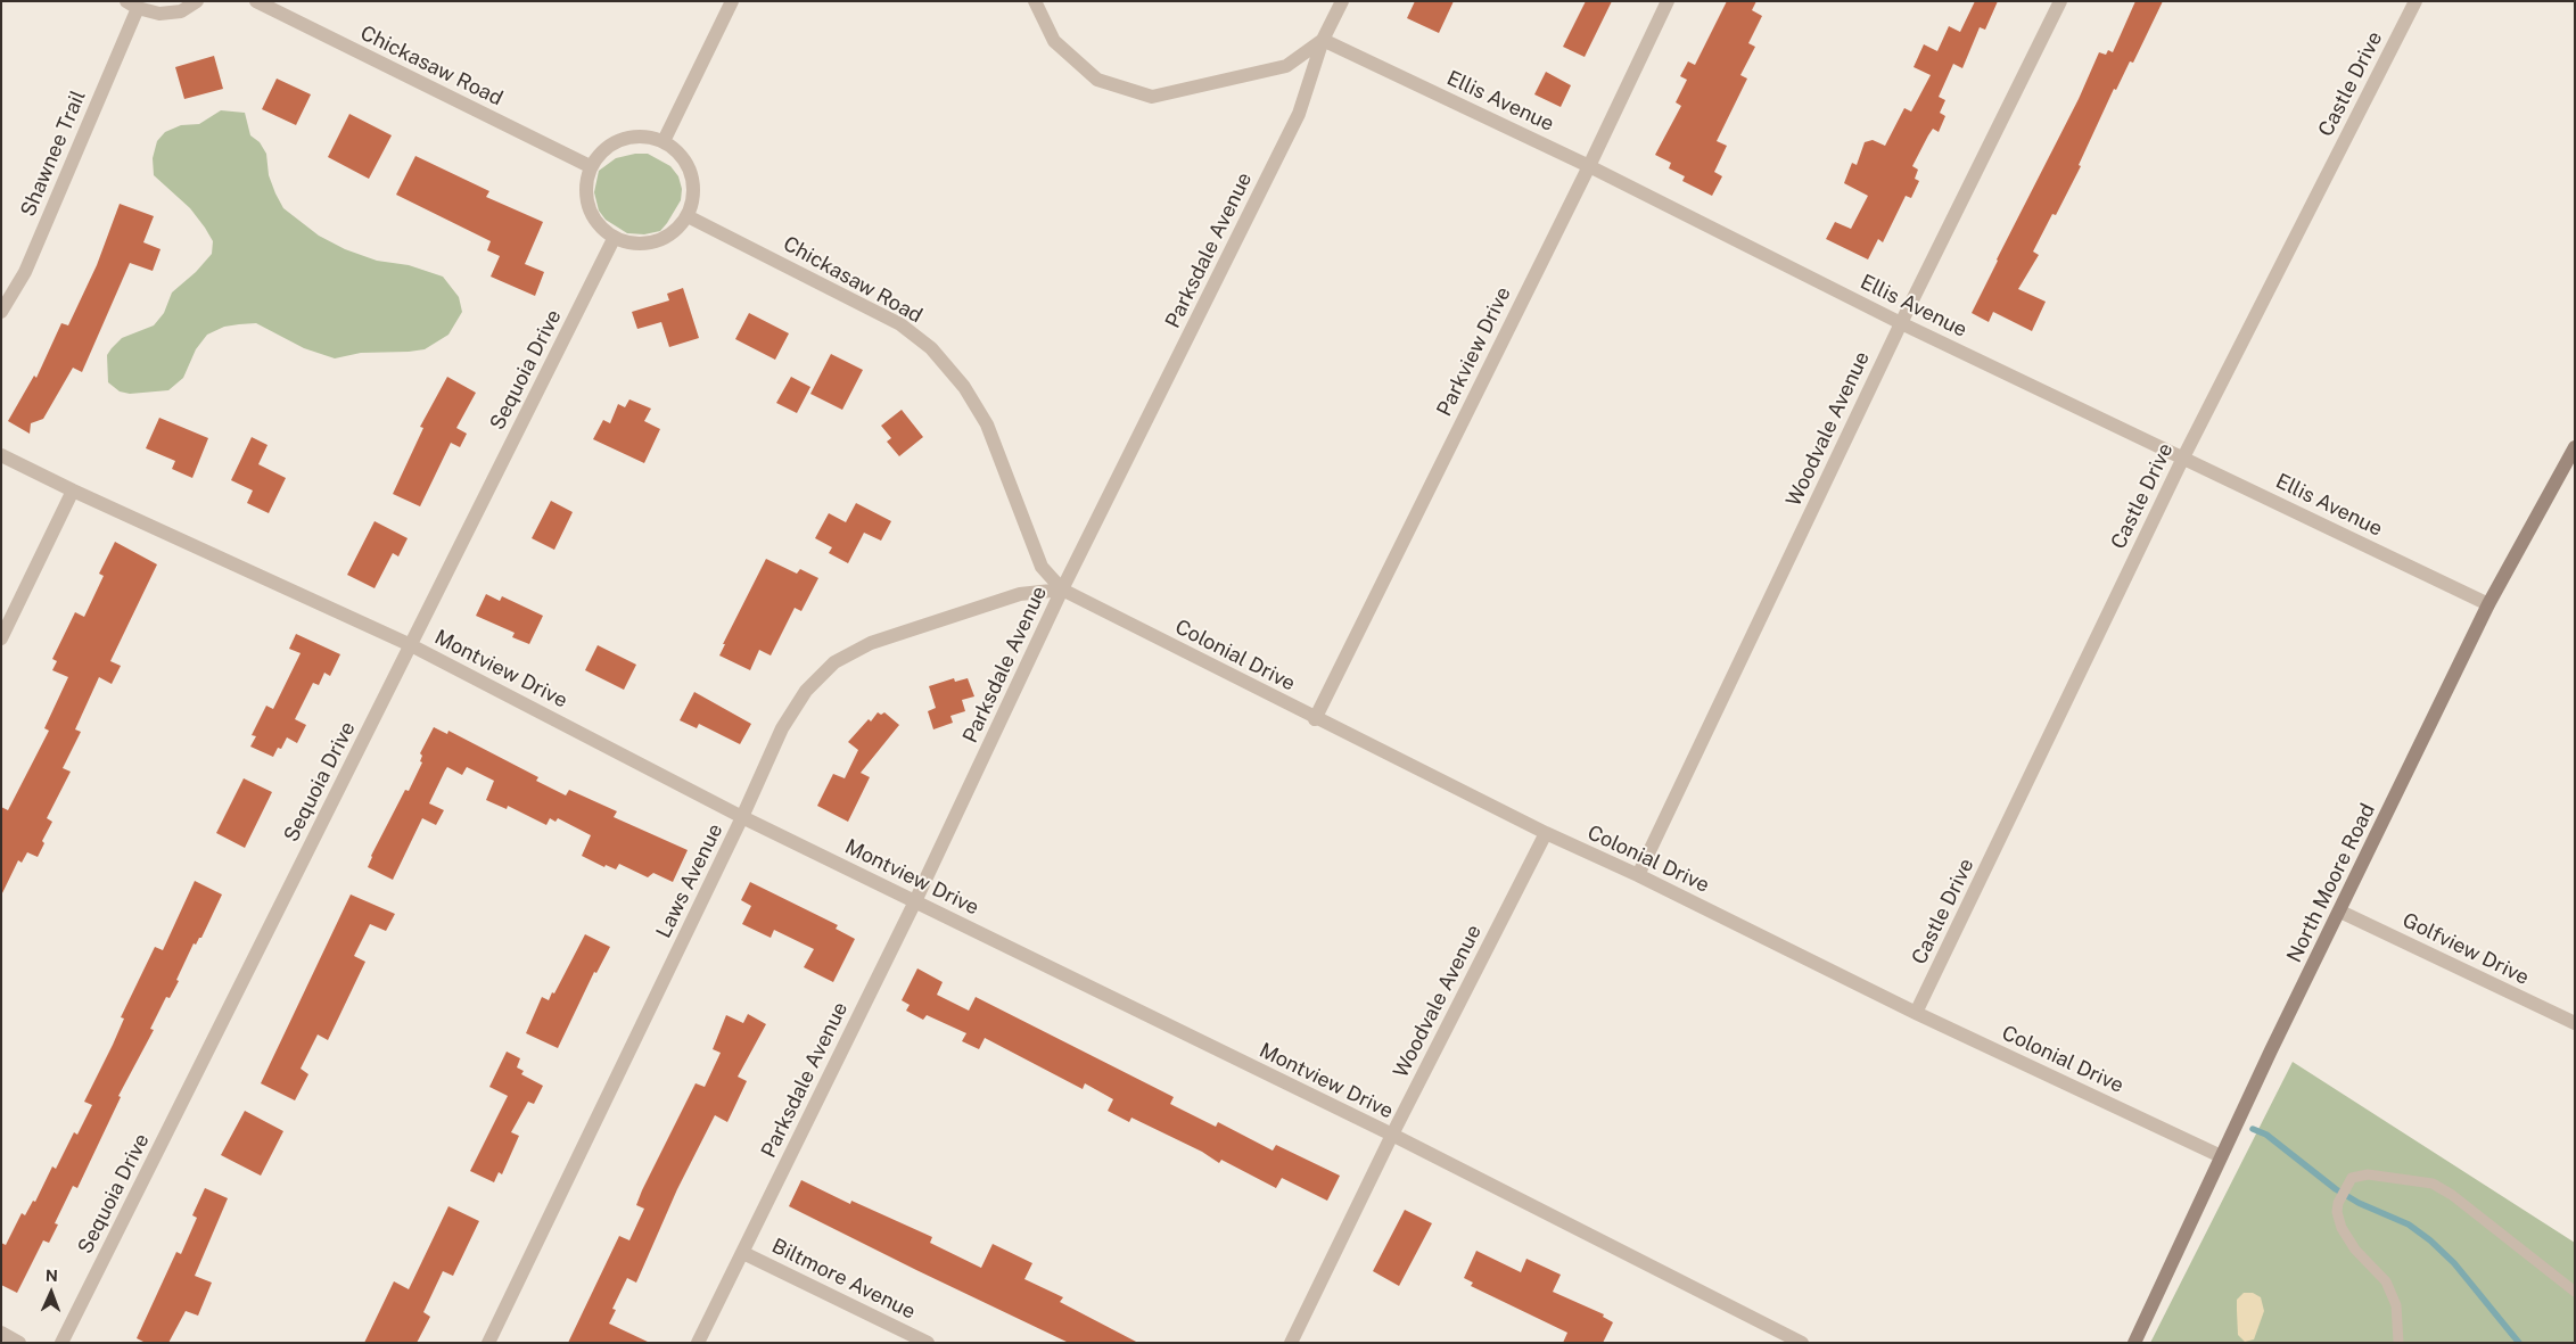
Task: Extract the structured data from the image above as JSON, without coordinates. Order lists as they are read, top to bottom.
{
  "streets": {
    "main road": ["North Moore Road"],
    "street": [
      "Chickasaw Road",
      "Castle Drive",
      "Ellis Avenue",
      "Shawnee Trail",
      "Parksdale Avenue",
      "Parkview Drive",
      "Sequoia Drive",
      "Woodvale Avenue",
      "Colonial Drive",
      "Montview Drive",
      "Laws Avenue",
      "Golfview Drive",
      "Biltmore Avenue"
    ]
  },
  "crossings": [
    ["Chickasaw Road", "Parksdale Avenue"],
    ["Chickasaw Road", "Sequoia Drive"],
    ["Chickasaw Road", "Colonial Drive"],
    ["Chickasaw Road", "Laws Avenue"],
    ["Castle Drive", "Ellis Avenue"],
    ["Castle Drive", "Colonial Drive"],
    ["Ellis Avenue", "Parksdale Avenue"],
    ["Ellis Avenue", "Parkview Drive"],
    ["Ellis Avenue", "Woodvale Avenue"],
    ["Ellis Avenue", "North Moore Road"],
    ["Parksdale Avenue", "Colonial Drive"],
    ["Parksdale Avenue", "Montview Drive"],
    ["Parksdale Avenue", "Laws Avenue"],
    ["Parksdale Avenue", "Biltmore Avenue"],
    ["Parkview Drive", "Colonial Drive"],
    ["Sequoia Drive", "Montview Drive"],
    ["Woodvale Avenue", "Colonial Drive"],
    ["Woodvale Avenue", "Montview Drive"],
    ["Colonial Drive", "Laws Avenue"],
    ["Colonial Drive", "North Moore Road"],
    ["Montview Drive", "Laws Avenue"],
    ["North Moore Road", "Golfview Drive"]
  ],
  "north": "top"
}
